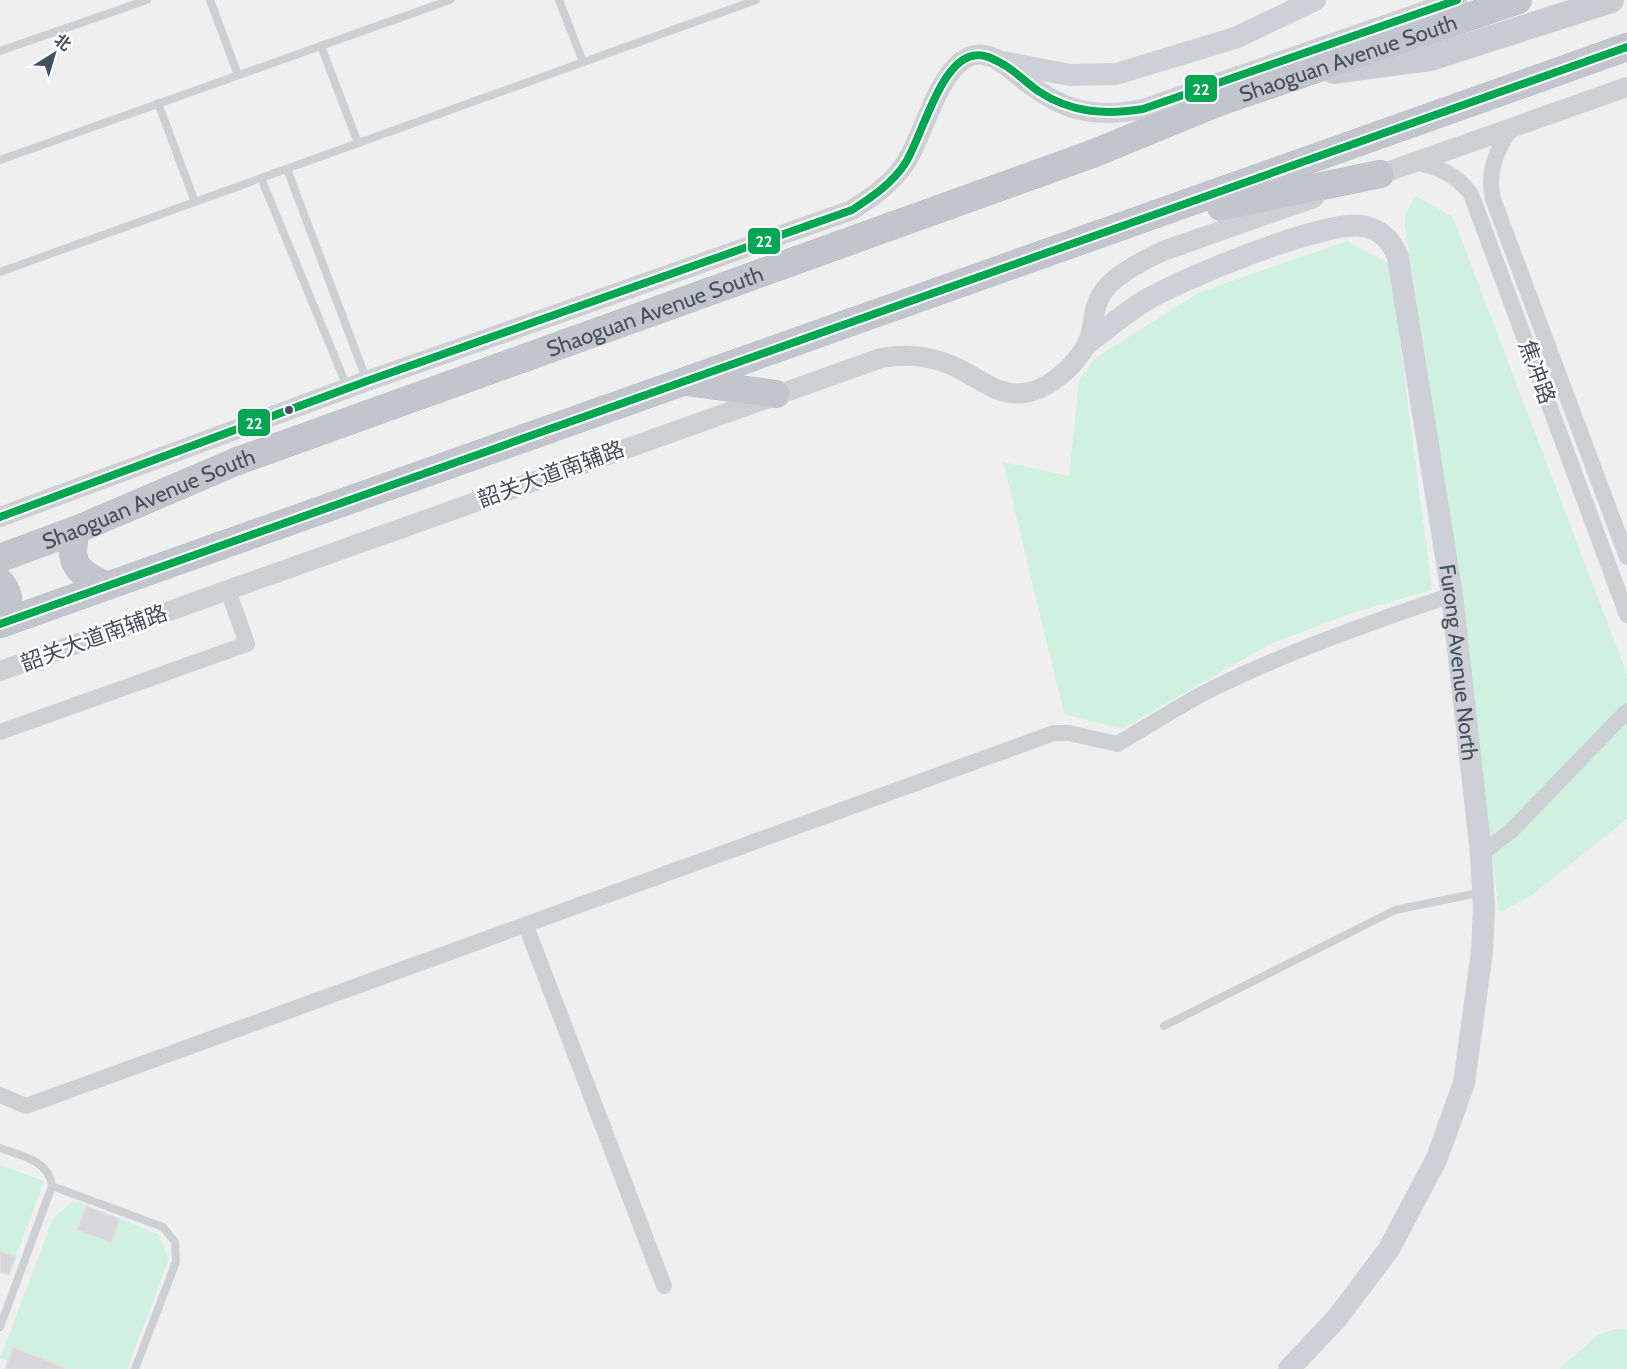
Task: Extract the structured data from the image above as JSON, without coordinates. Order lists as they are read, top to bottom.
{
  "streets": {
    "highway": ["Shaoguan Avenue South"],
    "main road": ["Furong Avenue North"],
    "street": ["焦冲路", "韶关大道南辅路"]
  },
  "crossings": [
    ["韶关大道南辅路", "Furong Avenue North"]
  ],
  "lines": ["transit line 22"],
  "north": "top right"
}
